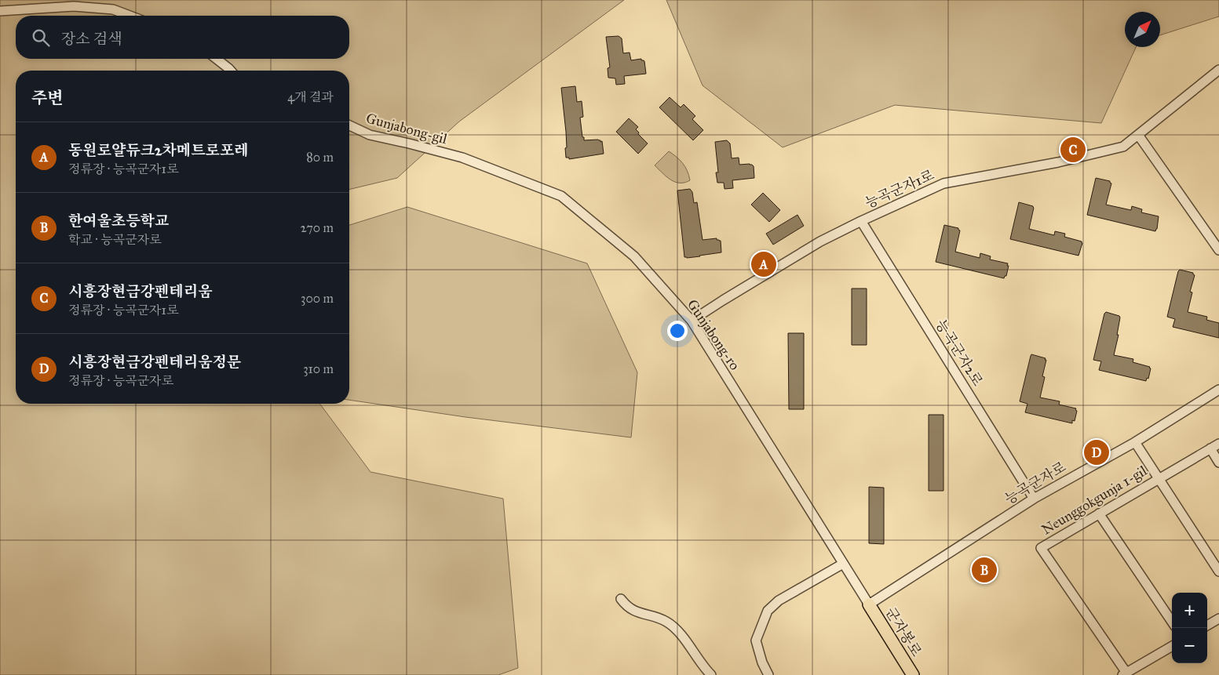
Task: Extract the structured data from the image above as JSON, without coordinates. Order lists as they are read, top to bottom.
{
  "streets": {
    "main road": ["군자봉로"],
    "street": [
      "Gunjabong-gil",
      "능곡군자1로",
      "Gunjabong-ro",
      "능곡군자2로",
      "능곡군자로",
      "Neunggokgunja 1-gil"
    ]
  },
  "crossings": [
    ["Gunjabong-gil", "Gunjabong-ro"],
    ["능곡군자1로", "Gunjabong-ro"],
    ["능곡군자1로", "능곡군자2로"],
    ["Gunjabong-ro", "능곡군자로"],
    ["Gunjabong-ro", "군자봉로"],
    ["능곡군자2로", "능곡군자로"],
    ["능곡군자로", "군자봉로"]
  ],
  "north": "top right",
  "page": {
    "search": "장소 검색",
    "heading": ["주변", "4개 결과"],
    "list": [
      {
        "mark": "A",
        "name": "동원로얄듀크2차메트로포레",
        "note": "정류장 · 능곡군자1로",
        "value": "80 m"
      },
      {
        "mark": "B",
        "name": "한여울초등학교",
        "note": "학교 · 능곡군자로",
        "value": "270 m"
      },
      {
        "mark": "C",
        "name": "시흥장현금강펜테리움",
        "note": "정류장 · 능곡군자1로",
        "value": "300 m"
      },
      {
        "mark": "D",
        "name": "시흥장현금강펜테리움정문",
        "note": "정류장 · 능곡군자로",
        "value": "310 m"
      }
    ],
    "pins": [
      "C",
      "A",
      "D",
      "B"
    ],
    "map_buttons": ["+", "−"]
  }
}
